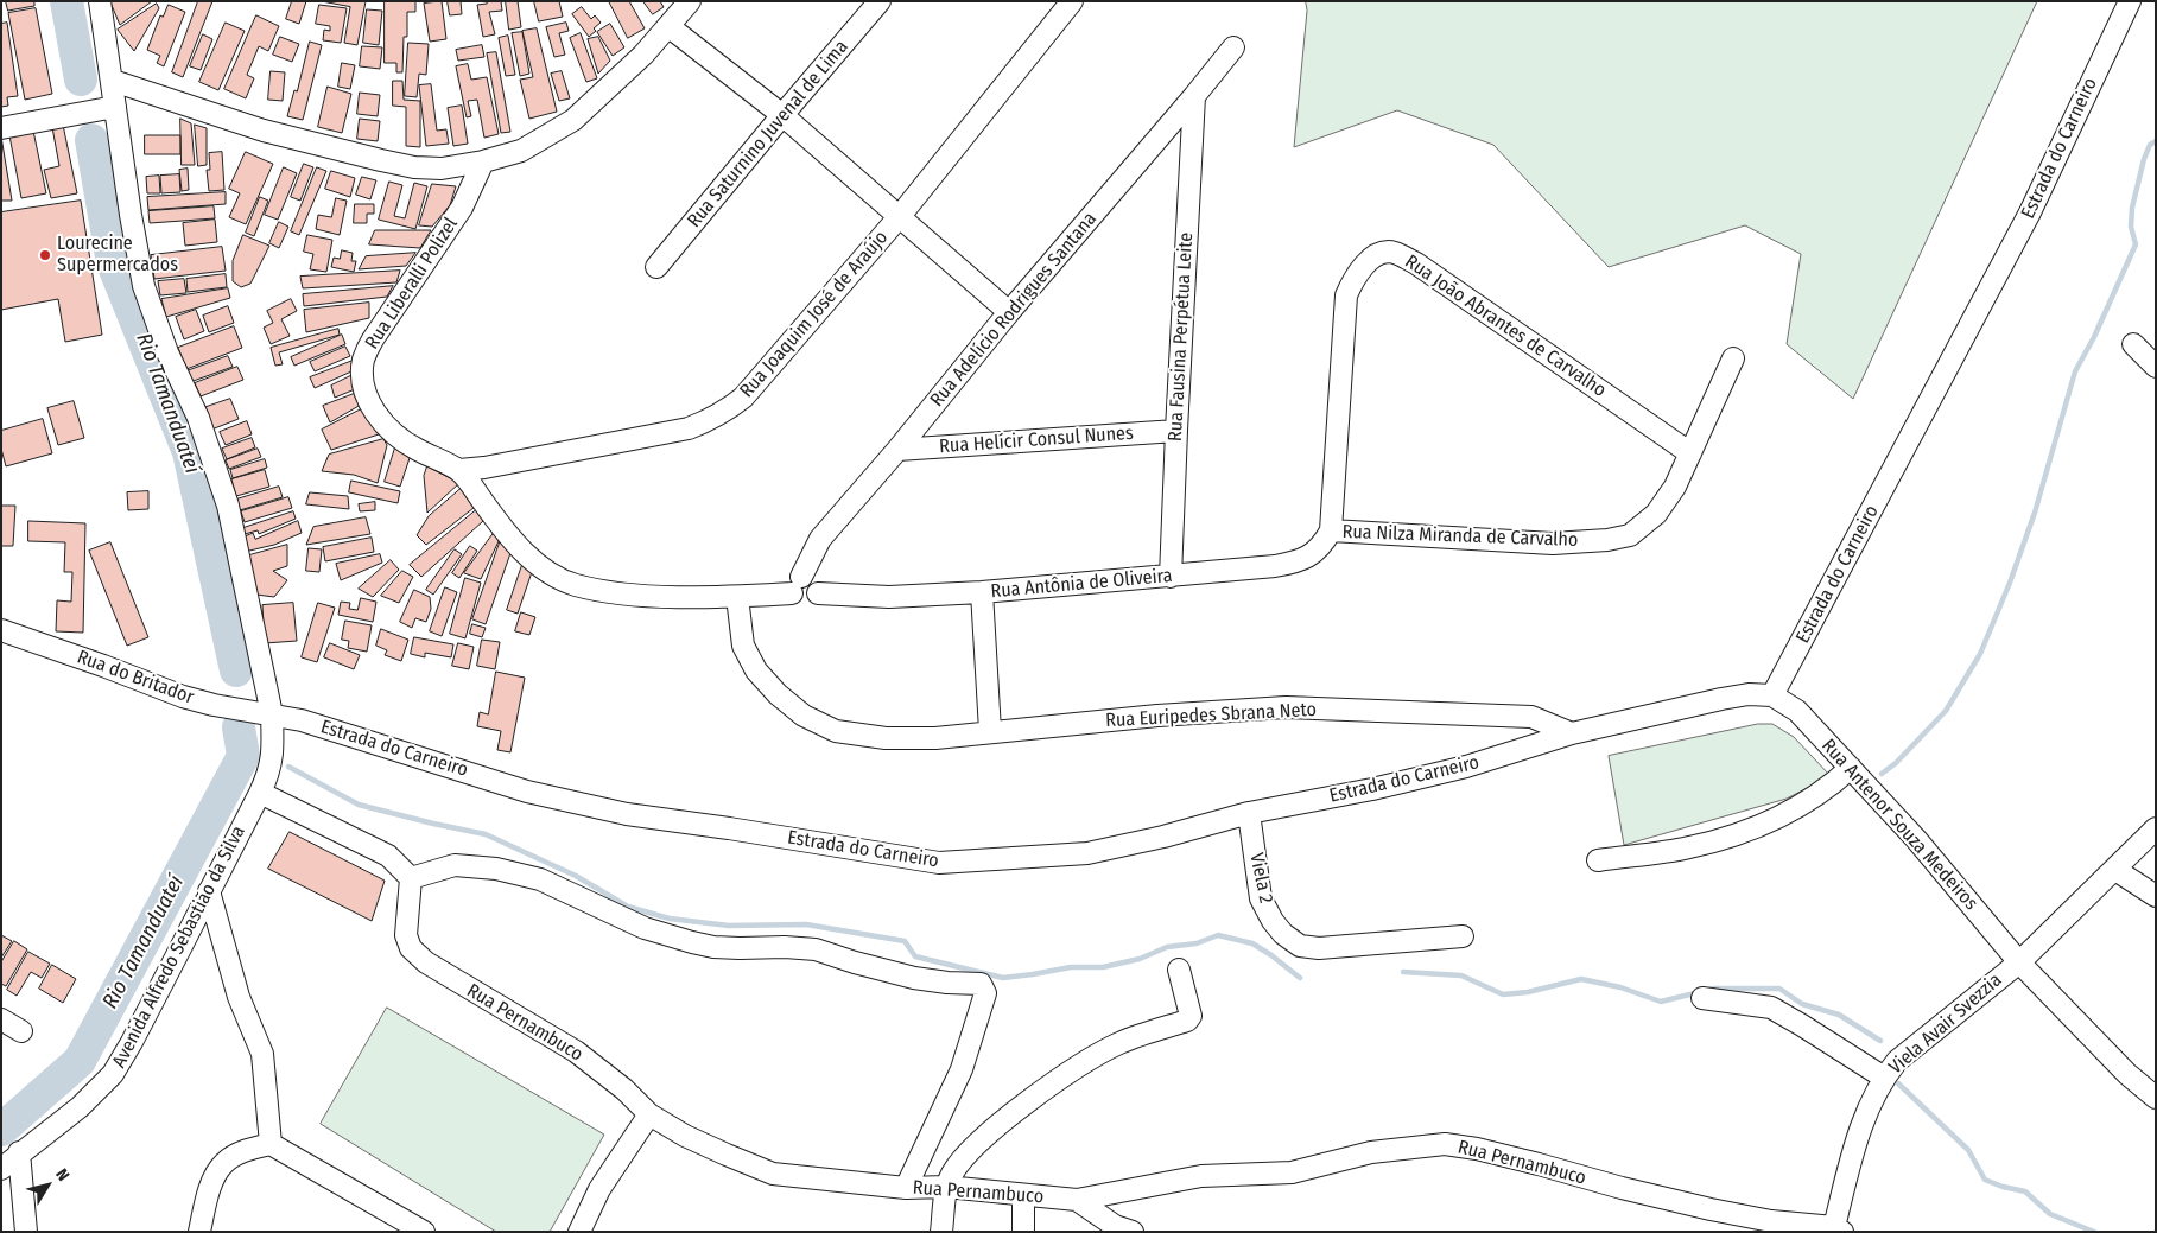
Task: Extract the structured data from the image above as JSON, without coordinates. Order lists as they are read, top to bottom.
{
  "streets": {
    "street": [
      "Rua Saturnino Juvenal de Lima",
      "Estrada do Carneiro",
      "Rua Liberalli Polizel",
      "Rua Adelício Rodrigues Santana",
      "Rua Joaquim José de Araújo",
      "Rua João Abrantes de Carvalho",
      "Rua Fausina Perpétua Leite",
      "Rua Helícir Consul Nunes",
      "Rua Nilza Miranda de Carvalho",
      "Rua Antônia de Oliveira",
      "Rua do Britador",
      "Rua Euripedes Sbrana Neto",
      "Rua Antenor Souza Medeiros",
      "Viela 2",
      "Avenida Alfredo Sebastião da Silva",
      "Rua Pernambuco",
      "Viela Avair Svezzia"
    ]
  },
  "crossings": [
    ["Estrada do Carneiro", "Rua do Britador"],
    ["Estrada do Carneiro", "Rua Euripedes Sbrana Neto"],
    ["Estrada do Carneiro", "Rua Antenor Souza Medeiros"],
    ["Estrada do Carneiro", "Viela 2"],
    ["Estrada do Carneiro", "Avenida Alfredo Sebastião da Silva"],
    ["Rua Liberalli Polizel", "Rua Joaquim José de Araújo"],
    ["Rua Adelício Rodrigues Santana", "Rua Fausina Perpétua Leite"],
    ["Rua Adelício Rodrigues Santana", "Rua Helícir Consul Nunes"],
    ["Rua Adelício Rodrigues Santana", "Rua Antônia de Oliveira"],
    ["Rua João Abrantes de Carvalho", "Rua Nilza Miranda de Carvalho"],
    ["Rua João Abrantes de Carvalho", "Rua Antônia de Oliveira"],
    ["Rua Fausina Perpétua Leite", "Rua Helícir Consul Nunes"],
    ["Rua Fausina Perpétua Leite", "Rua Antônia de Oliveira"],
    ["Rua Nilza Miranda de Carvalho", "Rua Antônia de Oliveira"],
    ["Rua do Britador", "Avenida Alfredo Sebastião da Silva"],
    ["Rua Antenor Souza Medeiros", "Viela Avair Svezzia"],
    ["Rua Pernambuco", "Viela Avair Svezzia"]
  ],
  "water": ["Rio Tamanduateí"],
  "places": ["Lourecine Supermercados"],
  "north": "top right"
}
